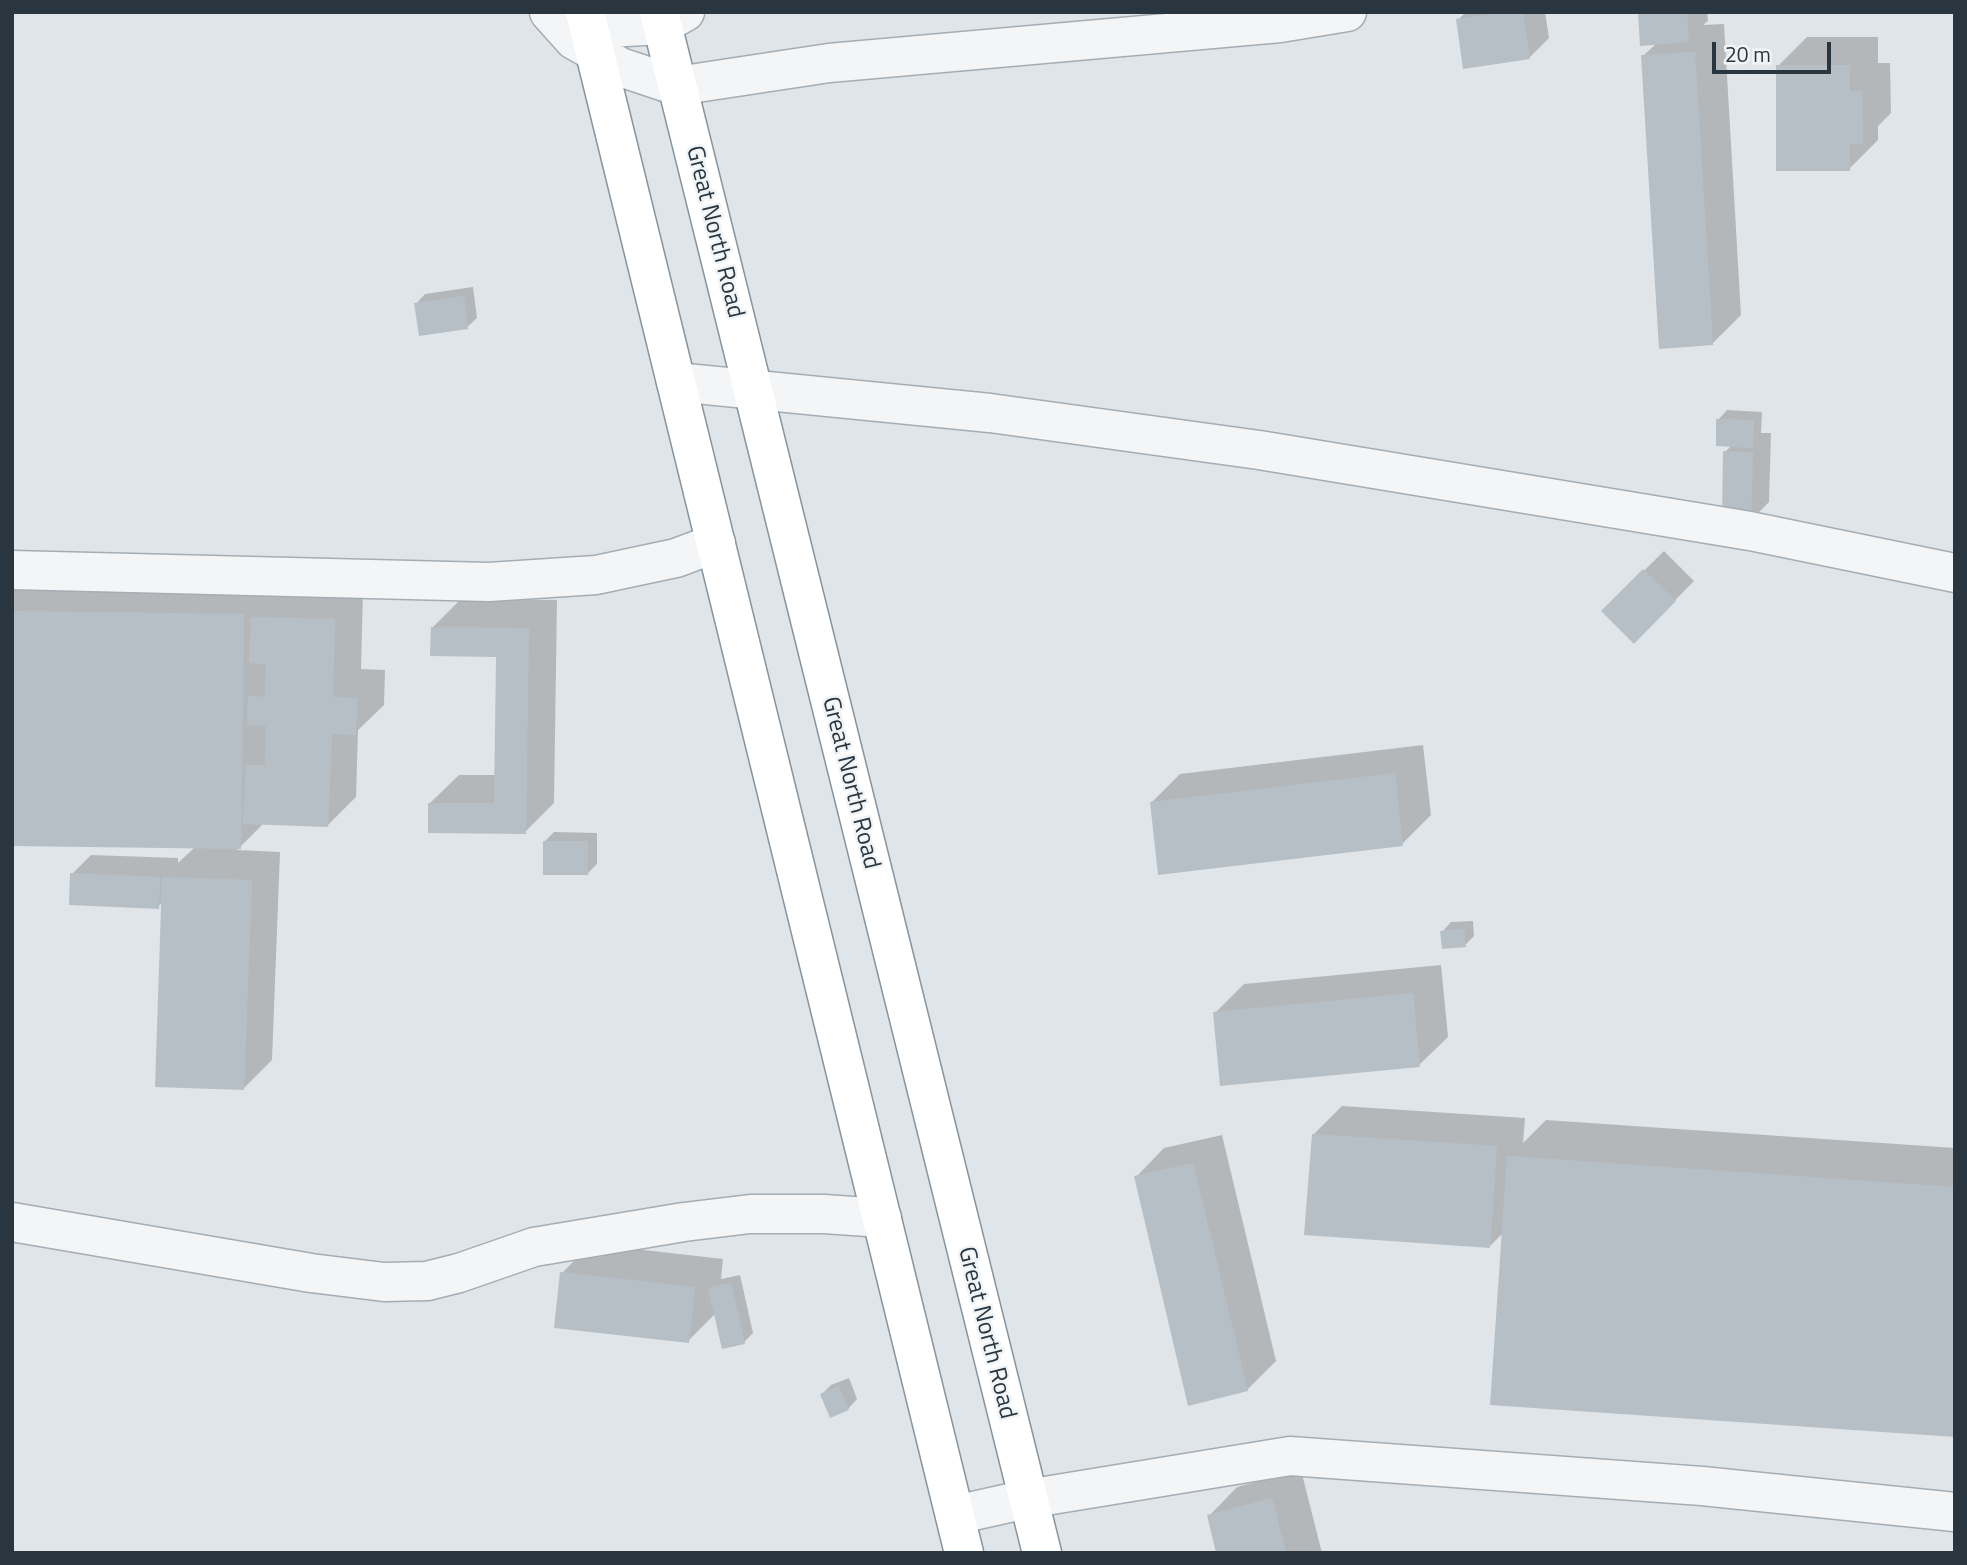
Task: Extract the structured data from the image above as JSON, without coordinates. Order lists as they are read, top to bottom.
{
  "streets": {
    "highway": ["Great North Road"]
  },
  "scale_bar": "20 m"
}
